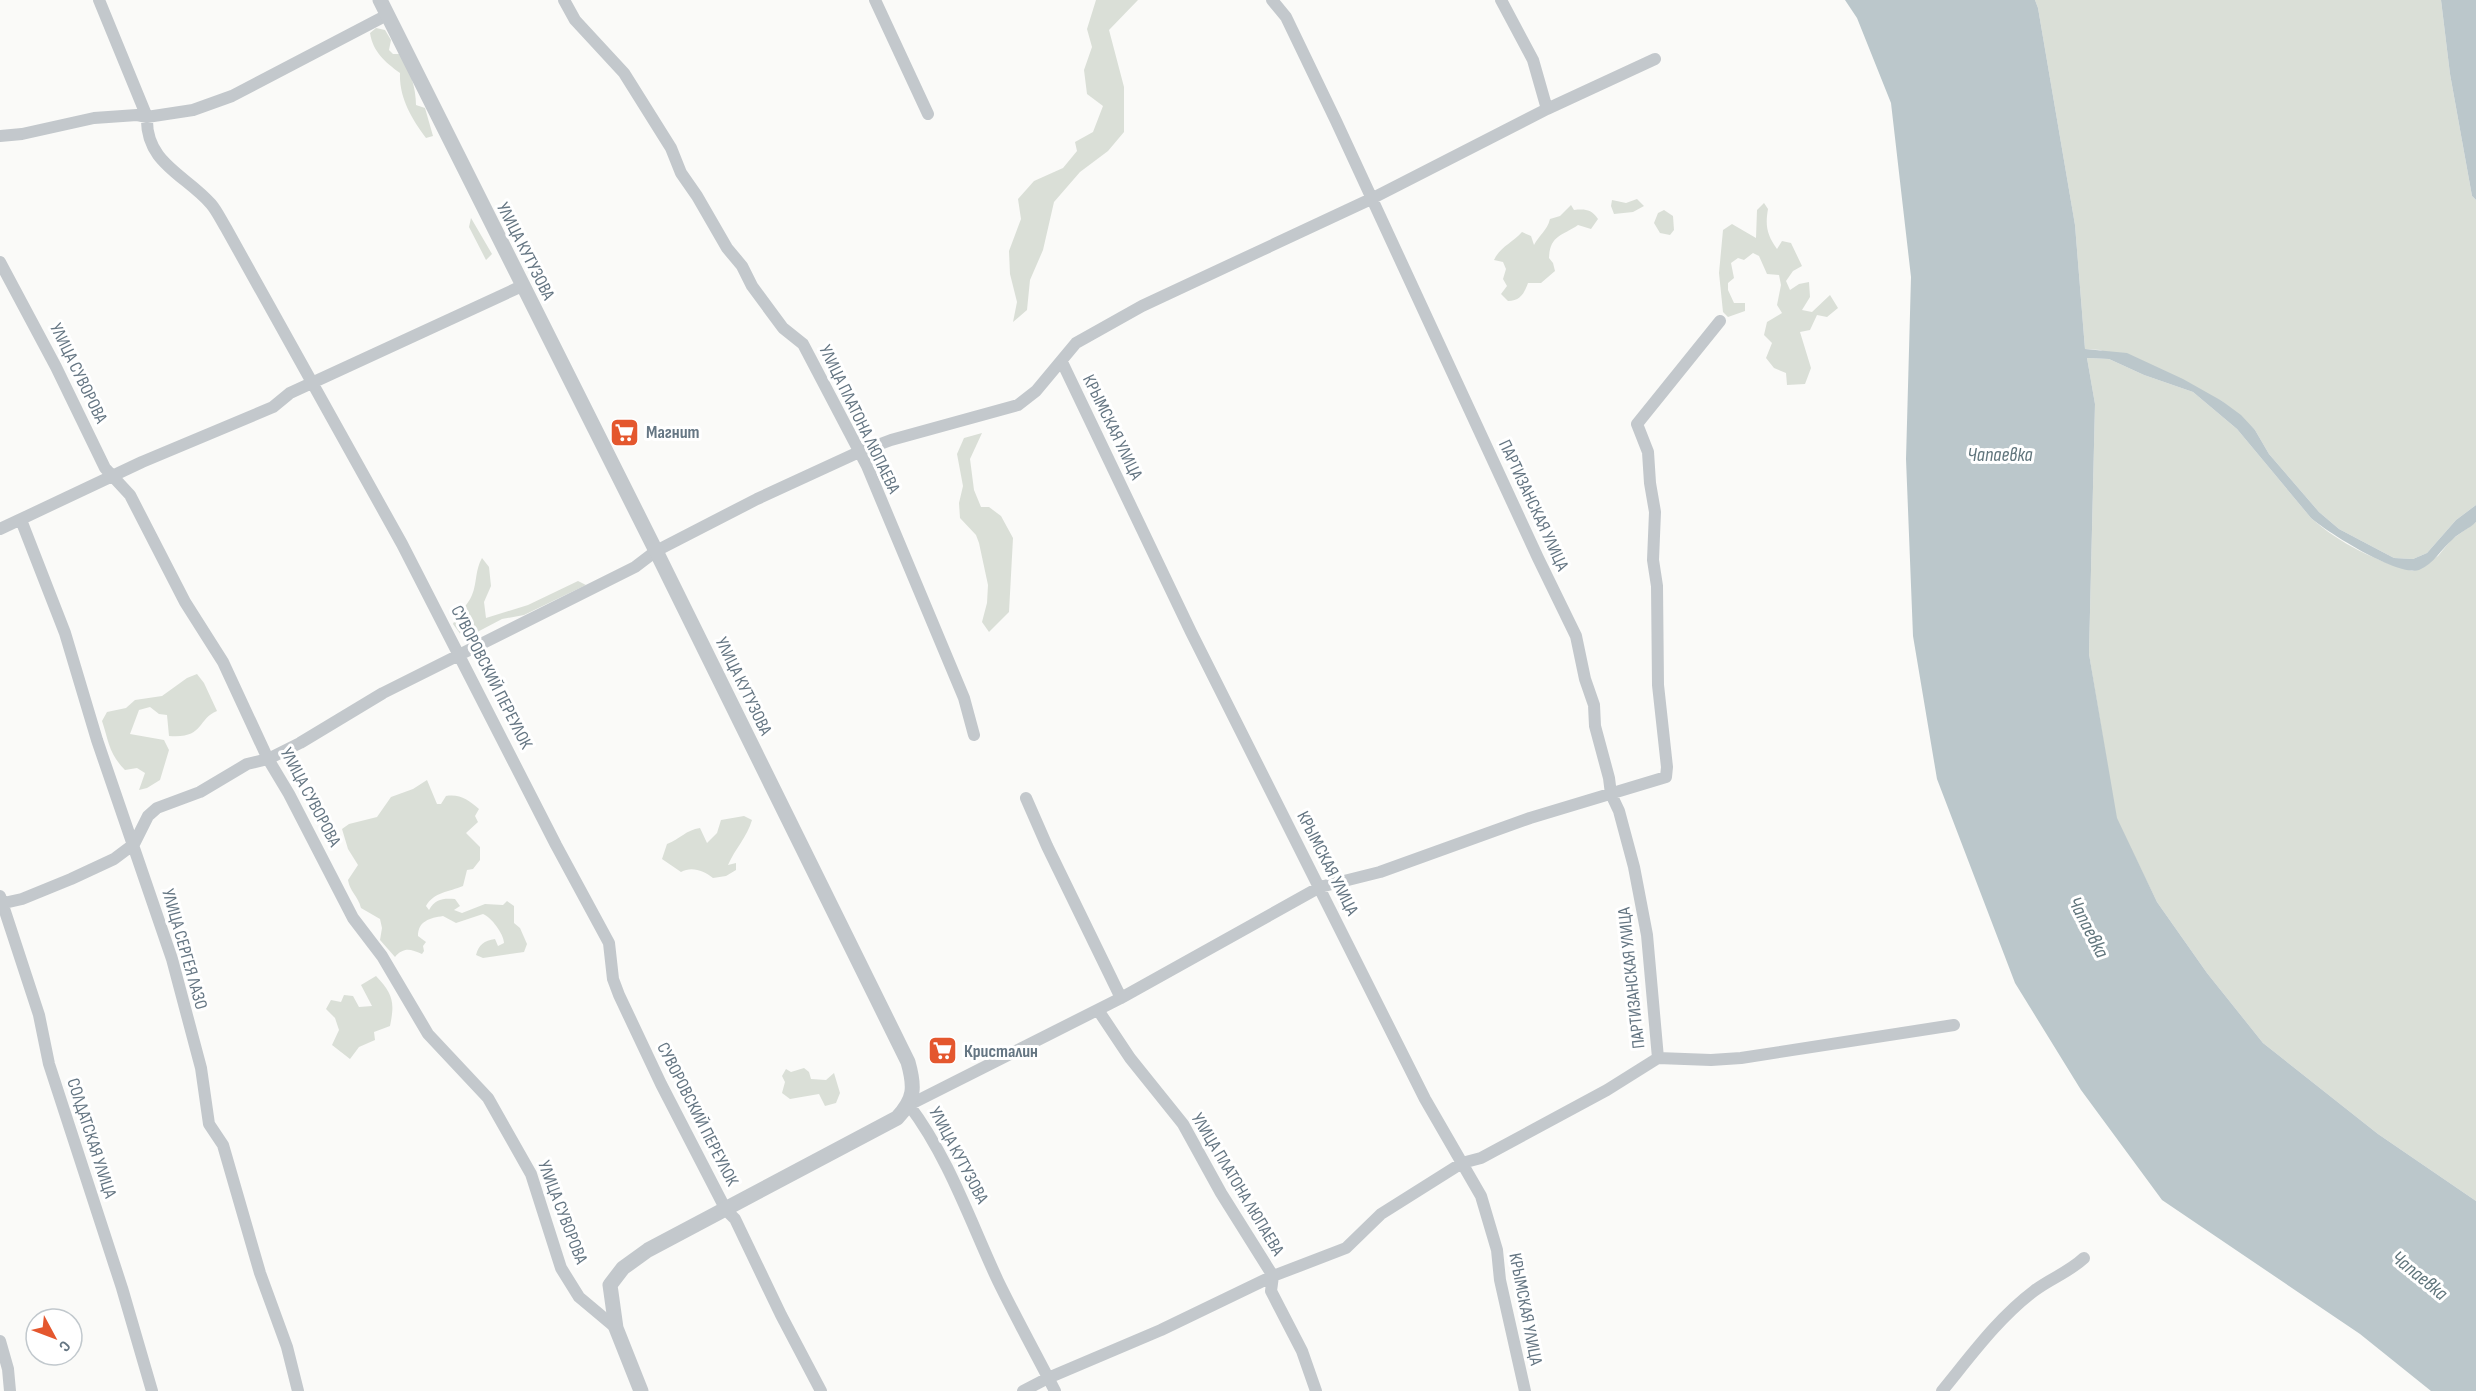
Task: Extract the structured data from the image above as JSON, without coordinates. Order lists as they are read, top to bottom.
{
  "streets": {
    "street": [
      "УЛИЦА КУТУЗОВА",
      "УЛИЦА СУВОРОВА",
      "УЛИЦА ПЛАТОНА ЛЮПАЕВА",
      "КРЫМСКАЯ УЛИЦА",
      "ПАРТИЗАНСКАЯ УЛИЦА",
      "СУВОРОВСКИЙ ПЕРЕУЛОК",
      "УЛИЦА СЕРГЕЯ ЛАЗО",
      "СОЛДАТСКАЯ УЛИЦА"
    ]
  },
  "crossings": [
    ["УЛИЦА СУВОРОВА", "СУВОРОВСКИЙ ПЕРЕУЛОК"]
  ],
  "water": ["Чапаевка"],
  "places": {
    "supermarket": ["Магнит", "Кристалин"]
  },
  "north": "bottom right"
}
